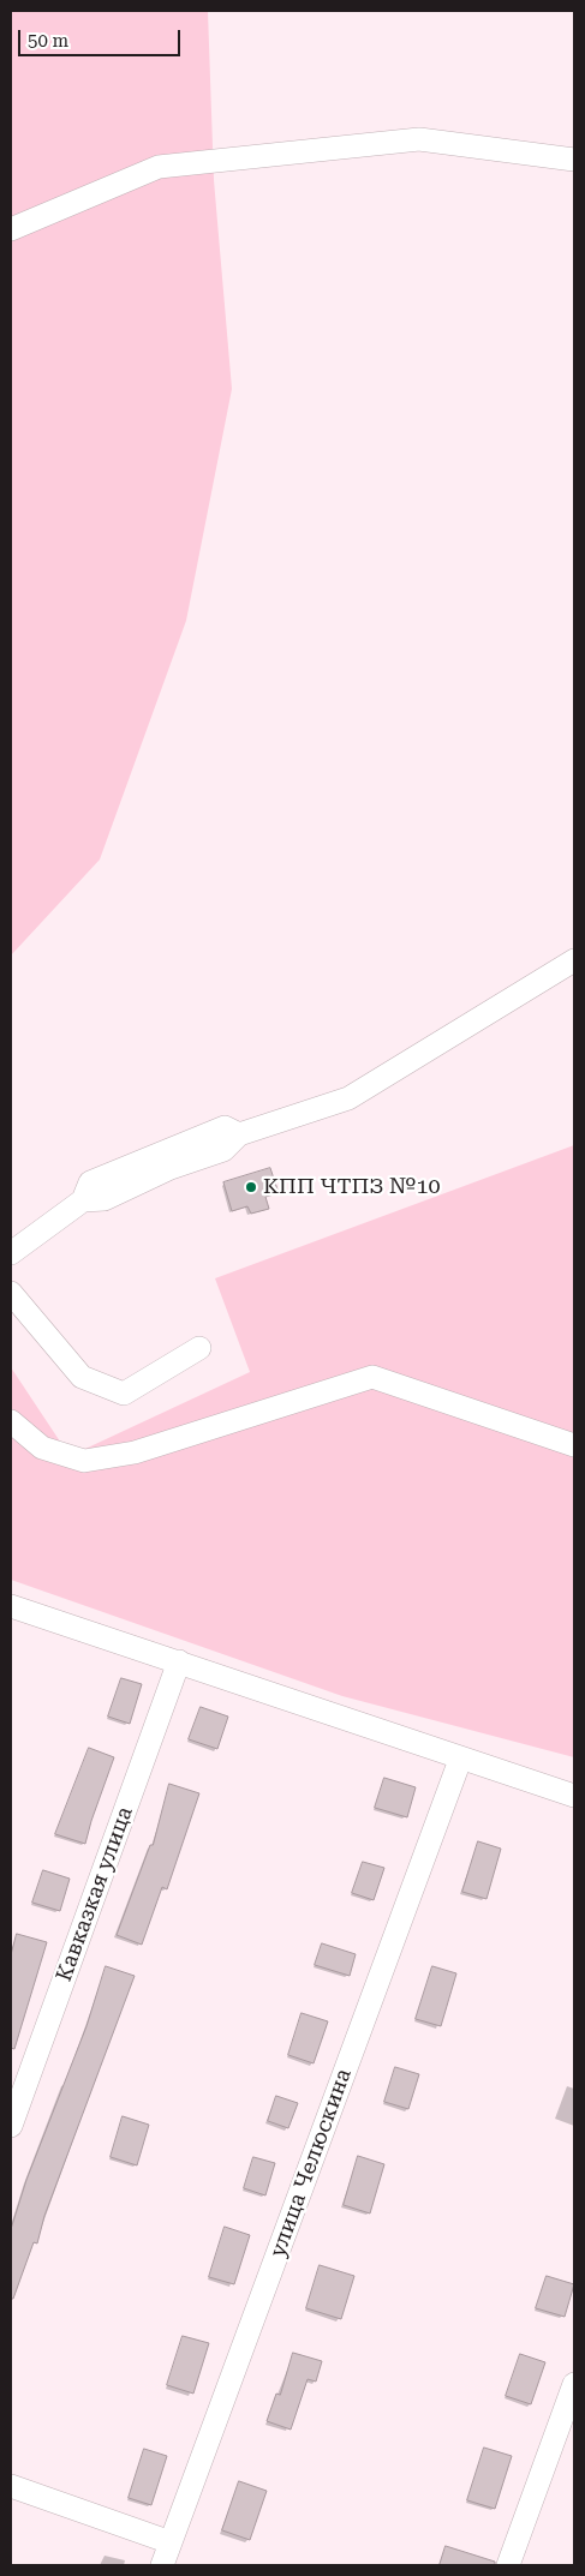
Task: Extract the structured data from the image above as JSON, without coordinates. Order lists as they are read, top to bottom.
{
  "streets": {
    "street": ["Кавказкая улица", "улица Челюскина"]
  },
  "places": ["КПП ЧТПЗ №10"],
  "scale_bar": "50 m"
}
